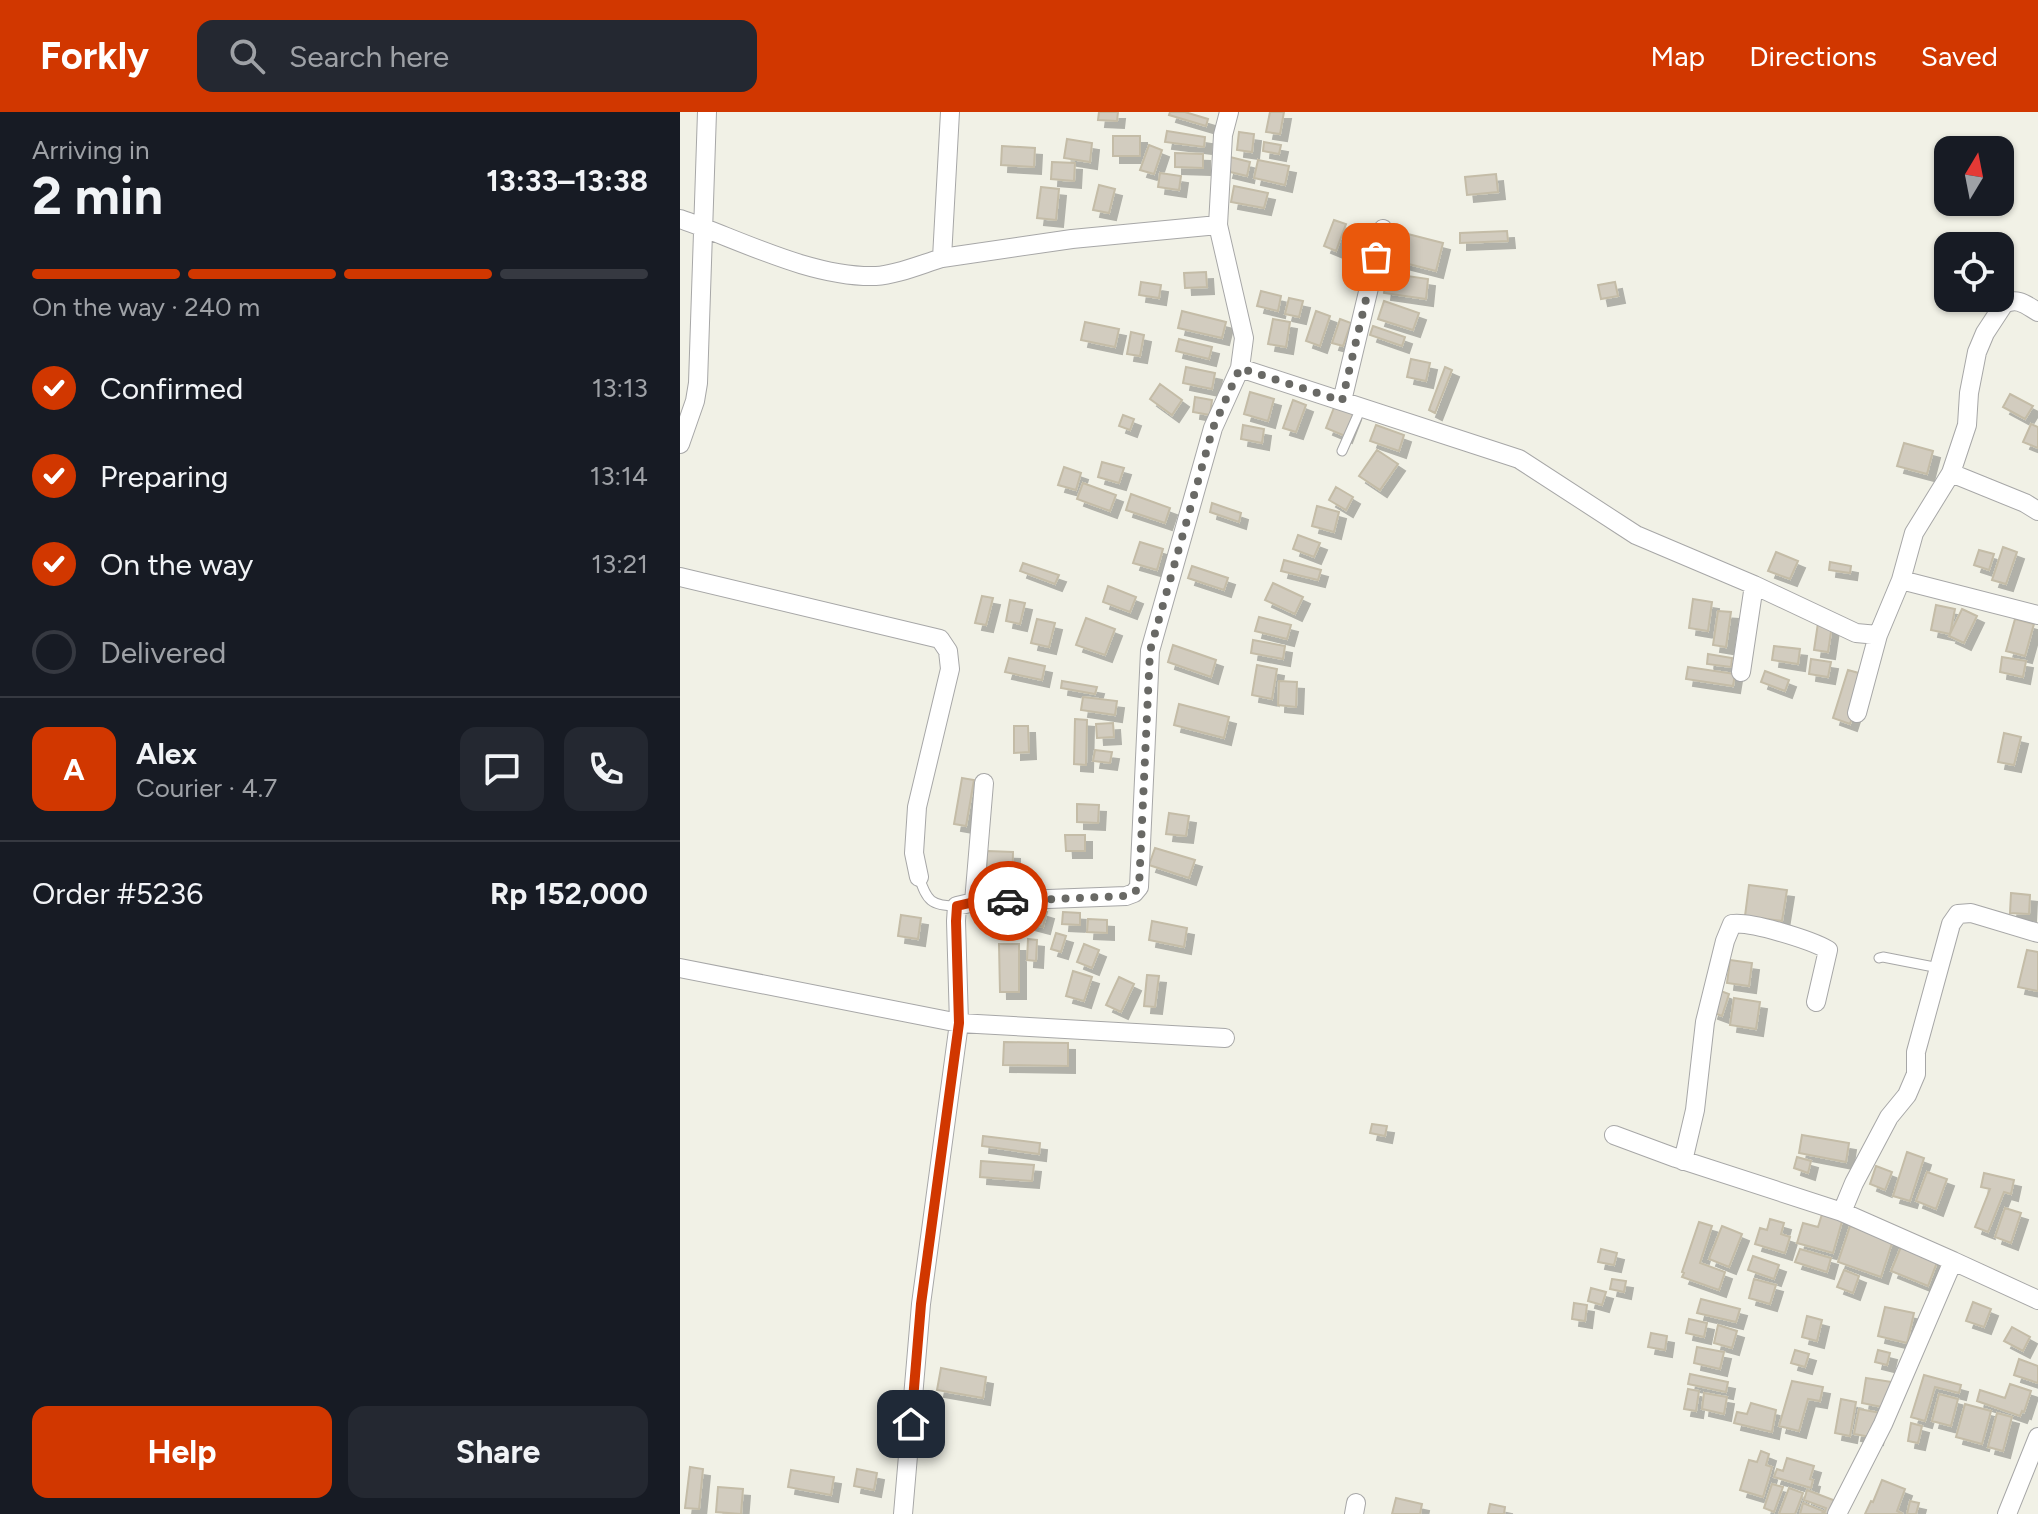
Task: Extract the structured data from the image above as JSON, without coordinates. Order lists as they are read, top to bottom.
{
  "north": "top",
  "page": {
    "header": "Forkly",
    "search": "Search here",
    "nav": ["Map", "Directions", "Saved"],
    "heading": ["2 min", "Arriving in", "13:33–13:38"],
    "panel": [
      "Alex",
      "Courier · 4.7",
      "Order #5236",
      "Rp 152,000"
    ],
    "bar": "On the way · 240 m",
    "list": [
      ["Confirmed", "13:13"],
      ["Preparing", "13:14"],
      ["On the way", "13:21"],
      "Delivered"
    ],
    "round": "A",
    "buttons": ["Help", "Share"]
  }
}
